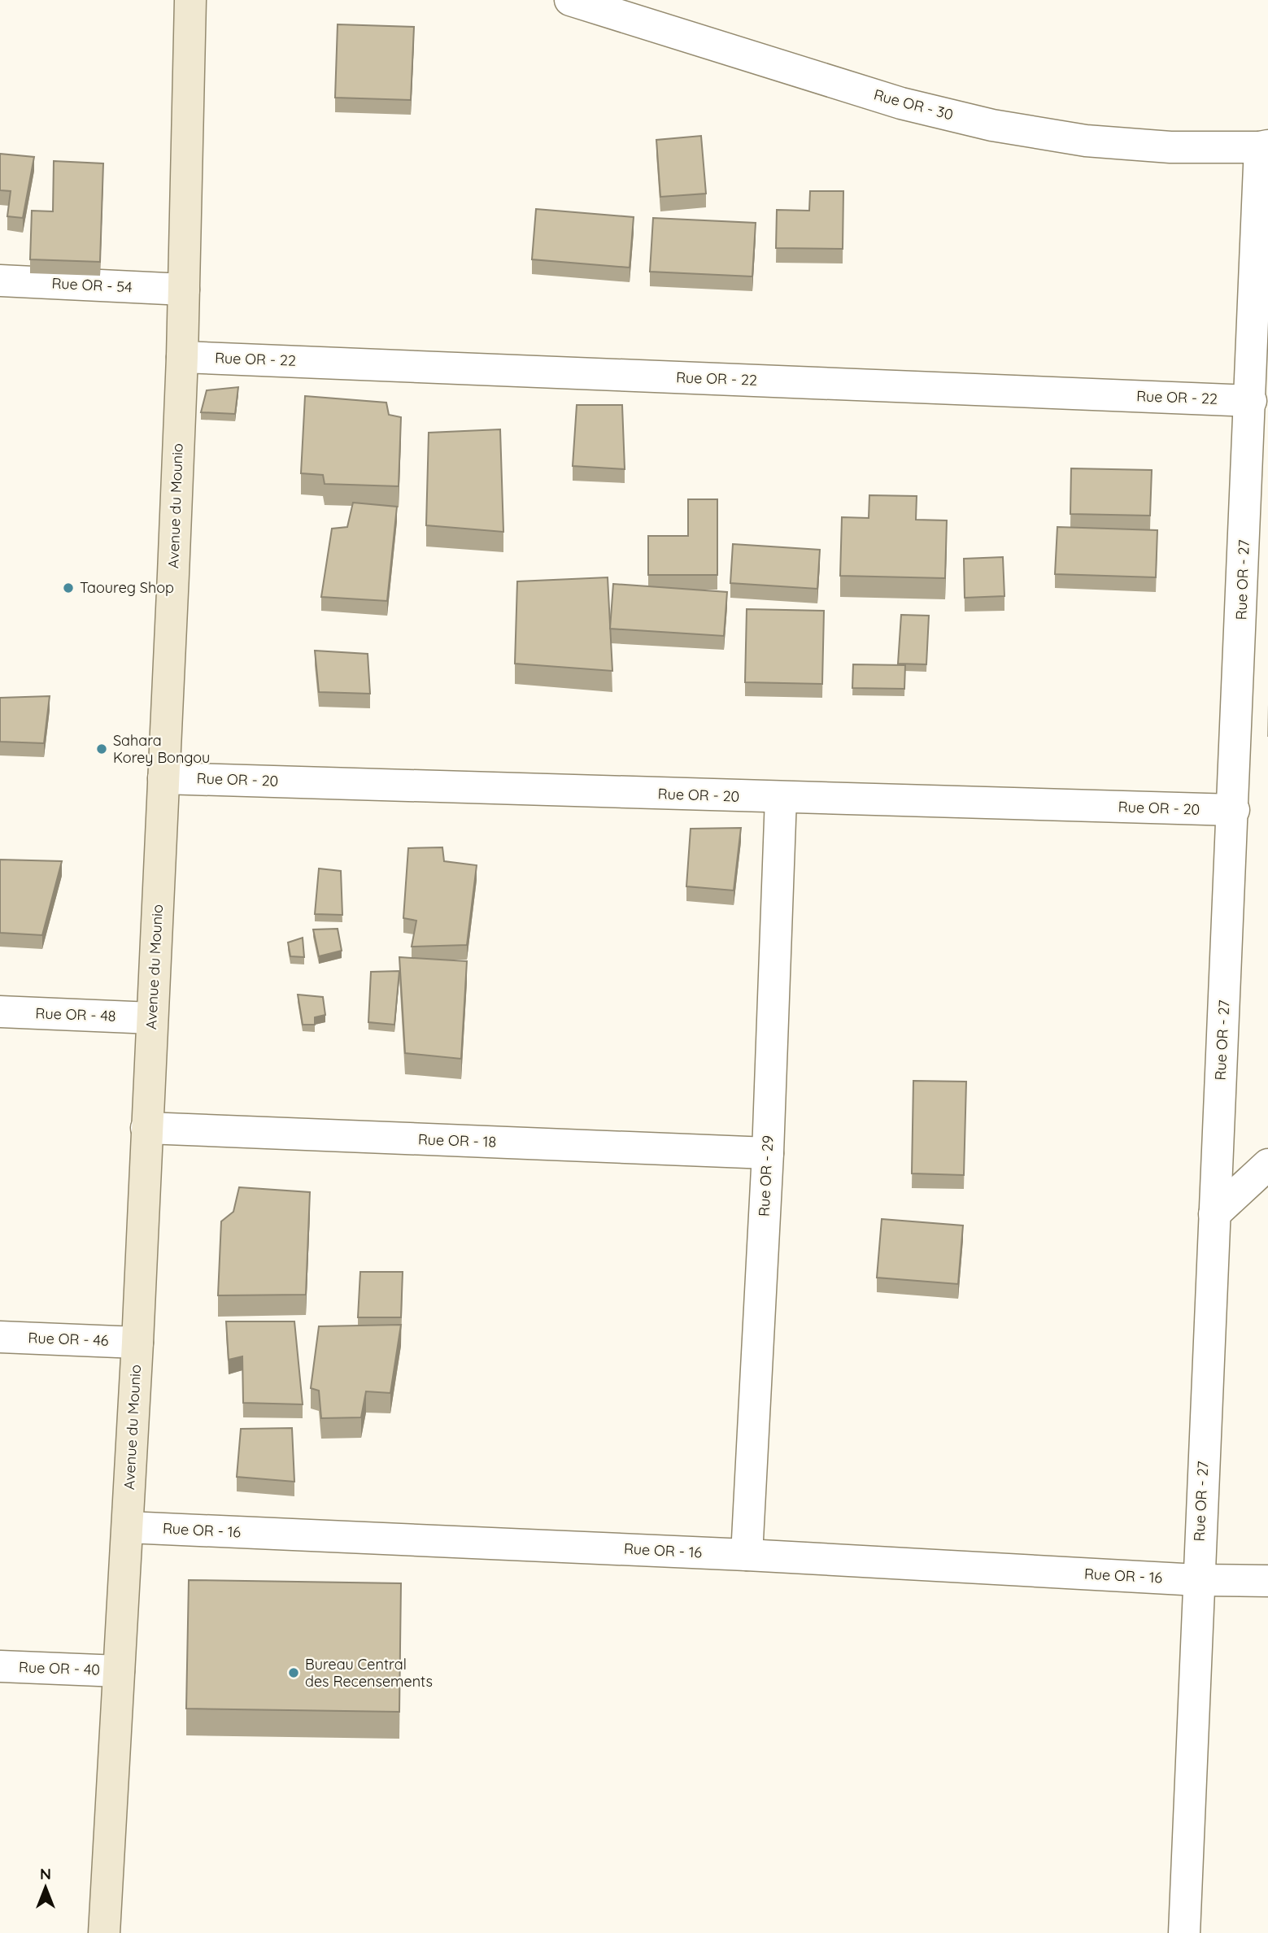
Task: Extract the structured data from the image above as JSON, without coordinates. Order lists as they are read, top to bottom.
{
  "streets": {
    "street": [
      "Rue OR - 30",
      "Rue OR - 54",
      "Rue OR - 22",
      "Avenue du Mounio",
      "Rue OR - 27",
      "Rue OR - 20",
      "Rue OR - 48",
      "Rue OR - 18",
      "Rue OR - 29",
      "Rue OR - 46",
      "Rue OR - 16",
      "Rue OR - 40"
    ]
  },
  "crossings": [
    ["Rue OR - 30", "Rue OR - 27"],
    ["Rue OR - 54", "Avenue du Mounio"],
    ["Rue OR - 22", "Avenue du Mounio"],
    ["Rue OR - 22", "Rue OR - 27"],
    ["Avenue du Mounio", "Rue OR - 20"],
    ["Avenue du Mounio", "Rue OR - 48"],
    ["Avenue du Mounio", "Rue OR - 18"],
    ["Avenue du Mounio", "Rue OR - 46"],
    ["Avenue du Mounio", "Rue OR - 16"],
    ["Avenue du Mounio", "Rue OR - 40"],
    ["Rue OR - 27", "Rue OR - 20"],
    ["Rue OR - 27", "Rue OR - 16"],
    ["Rue OR - 20", "Rue OR - 29"],
    ["Rue OR - 18", "Rue OR - 29"],
    ["Rue OR - 29", "Rue OR - 16"]
  ],
  "places": ["Taoureg Shop", "Sahara Korey Bongou", "Bureau Central des Recensements"],
  "north": "top"
}
